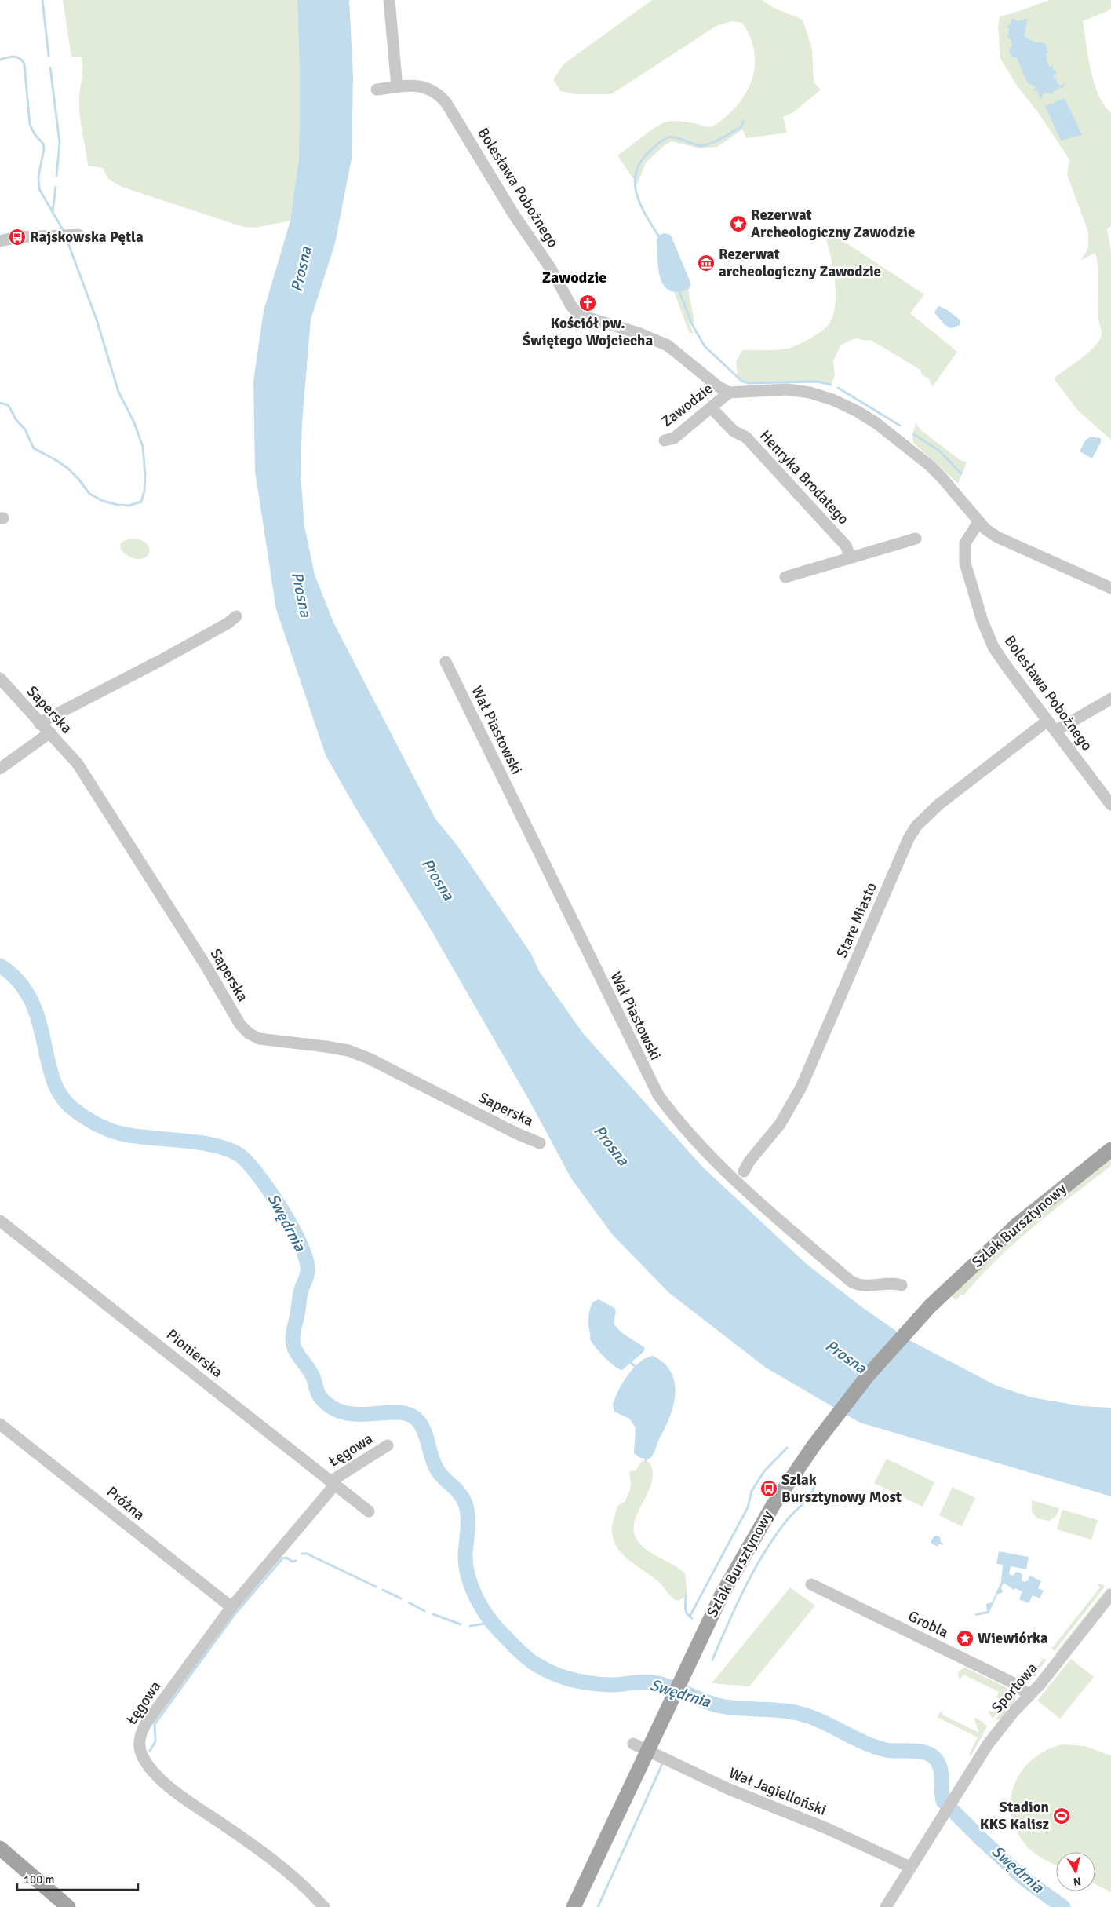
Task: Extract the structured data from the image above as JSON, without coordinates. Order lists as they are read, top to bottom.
{
  "streets": {
    "main road": ["Szlak Bursztynowy"],
    "street": [
      "Bolesława Pobożnego",
      "Zawodzie",
      "Henryka Brodatego",
      "Saperska",
      "Wał Piastowski",
      "Stare Miasto",
      "Pionierska",
      "Łęgowa",
      "Próżna",
      "Grobla",
      "Sportowa",
      "Wał Jagielloński"
    ]
  },
  "crossings": [
    ["Bolesława Pobożnego", "Zawodzie"],
    ["Bolesława Pobożnego", "Stare Miasto"],
    ["Zawodzie", "Henryka Brodatego"],
    ["Pionierska", "Łęgowa"],
    ["Łęgowa", "Próżna"],
    ["Grobla", "Sportowa"],
    ["Sportowa", "Wał Jagielloński"]
  ],
  "districts": ["Zawodzie"],
  "water": ["Prosna", "Swędrnia"],
  "places": {
    "place": ["Rezerwat Archeologiczny Zawodzie", "Wiewiórka"],
    "bus stop": ["Rajskowska Pętla", "Szlak Bursztynowy Most"],
    "museum": ["Rezerwat archeologiczny Zawodzie"],
    "church": ["Kościół pw. Świętego Wojciecha"],
    "sports": ["Stadion KKS Kalisz"]
  },
  "scale_bar": "100 m",
  "north": "bottom"
}
